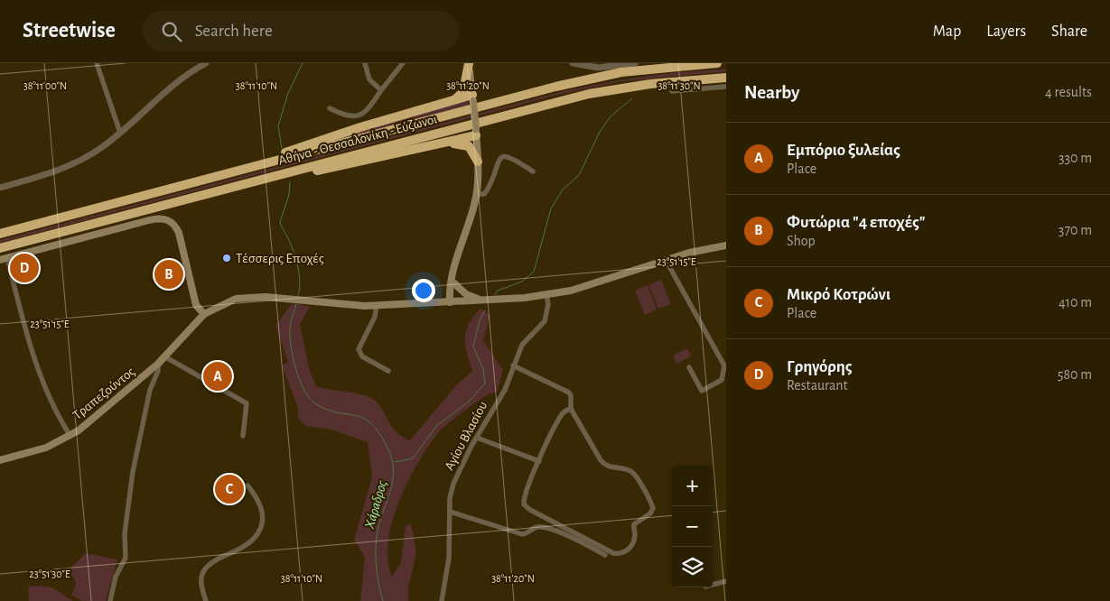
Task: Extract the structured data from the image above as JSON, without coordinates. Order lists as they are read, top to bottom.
{
  "streets": {
    "highway": ["Αθήνα - Θεσσαλονίκη - Εύζωνοι"],
    "main road": ["Τραπεζούντος"],
    "street": ["Αγίου Βλασίου"]
  },
  "crossings": [
    ["Τραπεζούντος", "Αγίου Βλασίου"]
  ],
  "water": ["Χάραδρος"],
  "places": ["Τέσσερις Εποχές"],
  "page": {
    "header": "Streetwise",
    "search": "Search here",
    "nav": ["Map", "Layers", "Share"],
    "heading": ["Nearby", "4 results"],
    "list": [
      {
        "mark": "A",
        "name": "Εμπόριο ξυλείας",
        "note": "Place",
        "value": "330 m"
      },
      {
        "mark": "B",
        "name": "Φυτώρια \"4 εποχές\"",
        "note": "Shop",
        "value": "370 m"
      },
      {
        "mark": "C",
        "name": "Μικρό Κοτρώνι",
        "note": "Place",
        "value": "410 m"
      },
      {
        "mark": "D",
        "name": "Γρηγόρης",
        "note": "Restaurant",
        "value": "580 m"
      }
    ],
    "pins": [
      "D",
      "B",
      "A",
      "C"
    ],
    "map_buttons": ["+", "−"]
  },
  "coordinates": [
    "38°11'00\"N",
    "38°11'10\"N",
    "38°11'20\"N",
    "38°11'30\"N",
    "23°51'15\"E",
    "23°51'30\"E"
  ]
}
